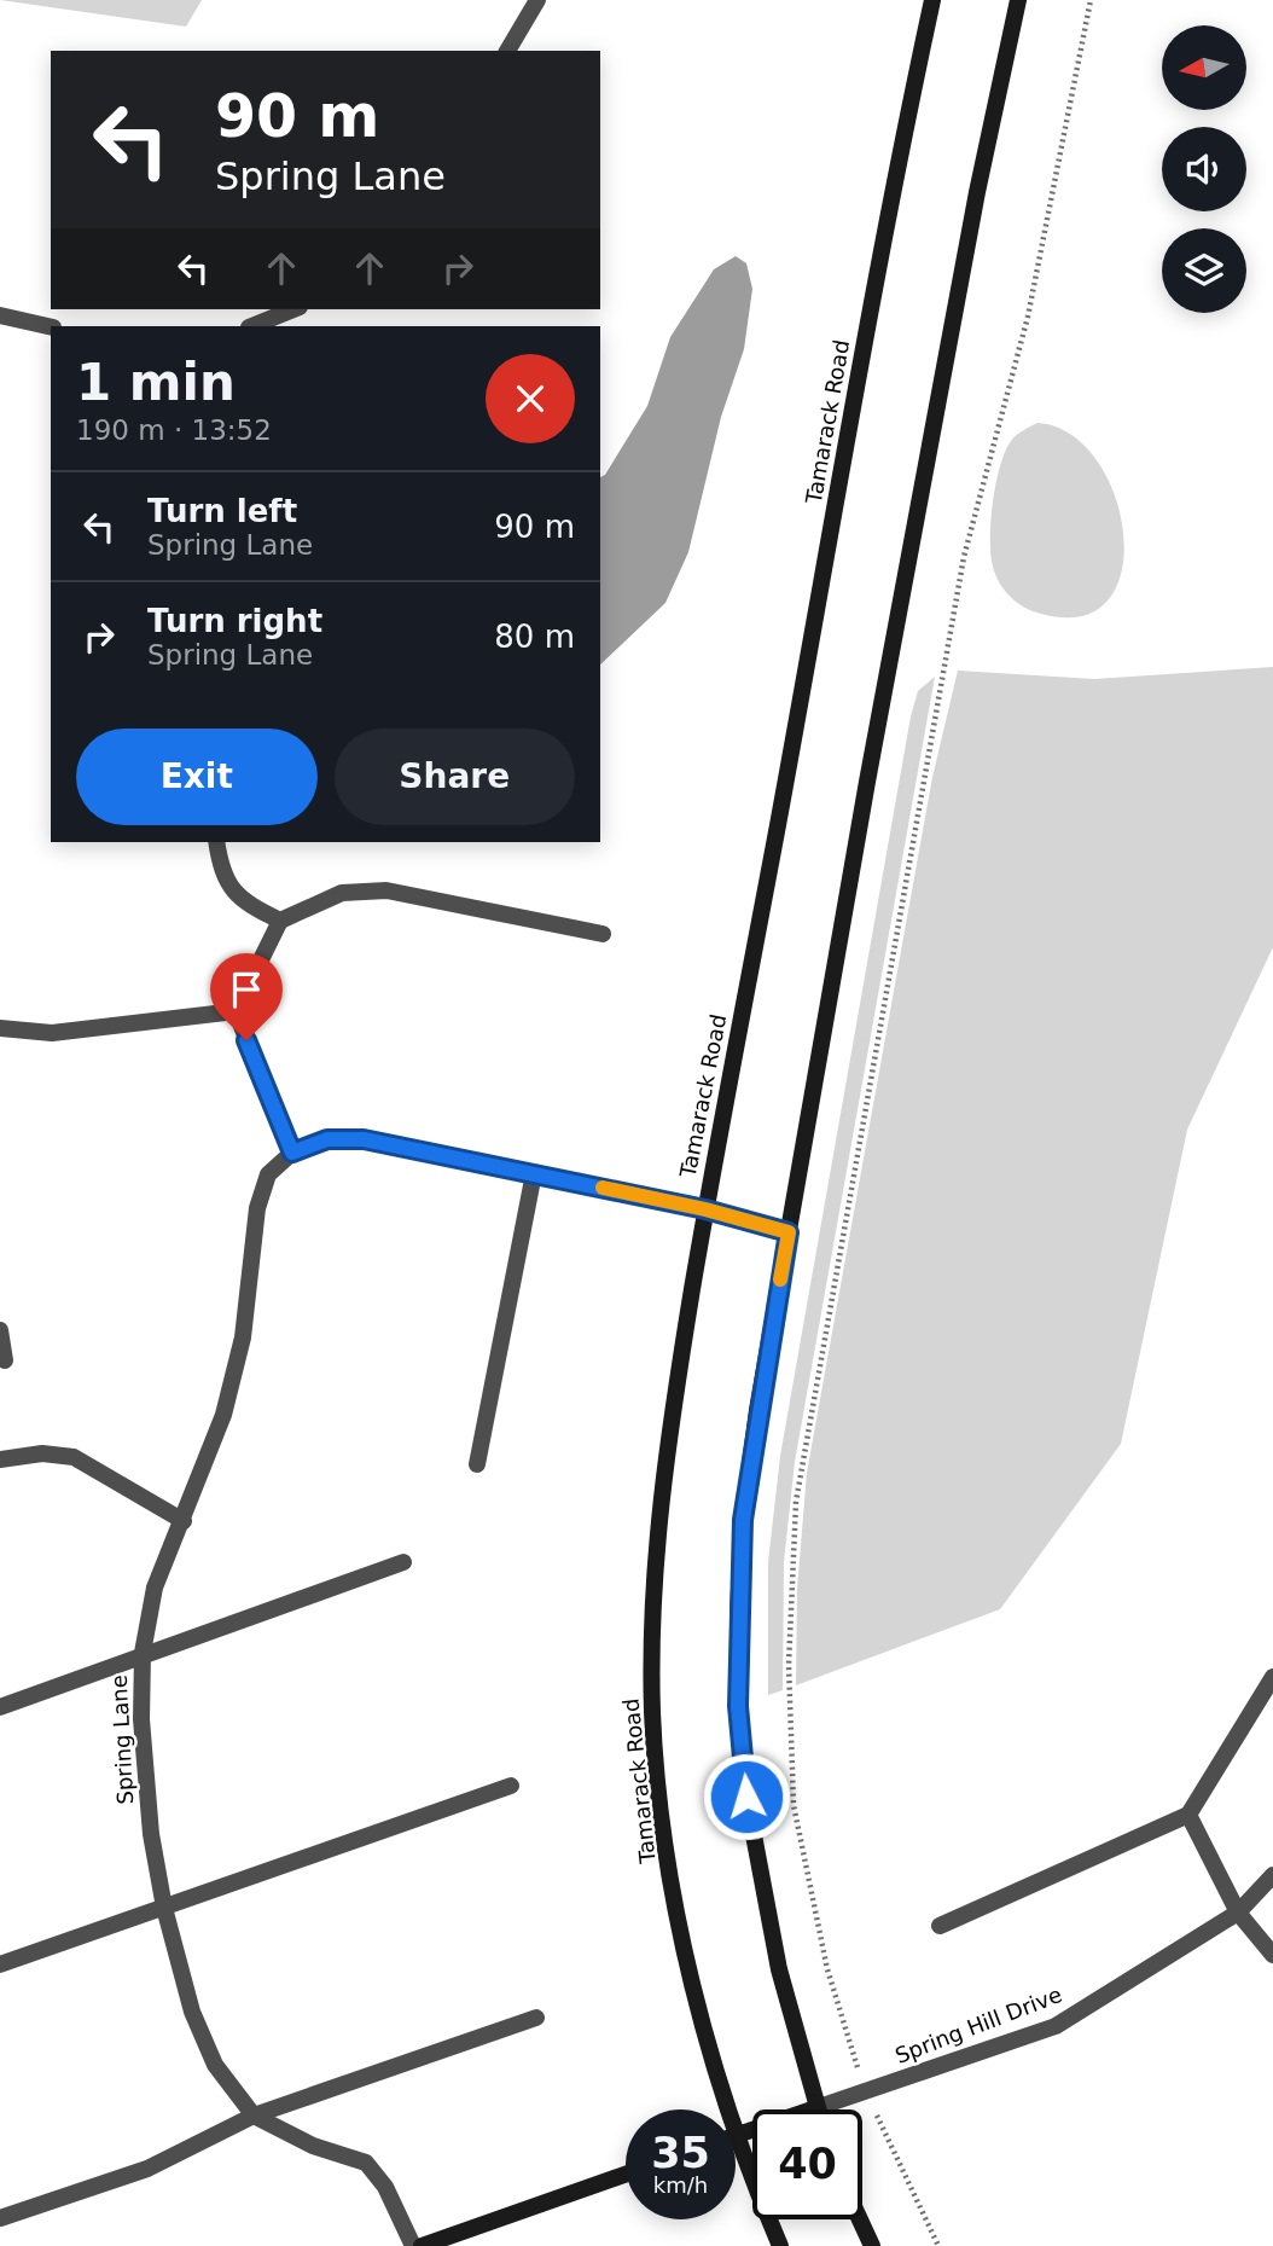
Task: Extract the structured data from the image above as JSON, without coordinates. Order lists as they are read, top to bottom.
{
  "streets": {
    "street": ["Tamarack Road", "Spring Lane", "Spring Hill Drive"]
  },
  "crossings": [
    ["Tamarack Road", "Spring Hill Drive"]
  ],
  "north": "left",
  "page": {
    "turn": ["90 m", "Spring Lane"],
    "heading": ["1 min", "190 m · 13:52"],
    "list": [
      {
        "name": "Turn left",
        "note": "Spring Lane",
        "value": "90 m"
      },
      {
        "name": "Turn right",
        "note": "Spring Lane",
        "value": "80 m"
      }
    ],
    "buttons": ["Exit", "Share"],
    "speed": "35 km/h",
    "limit": "40"
  }
}
